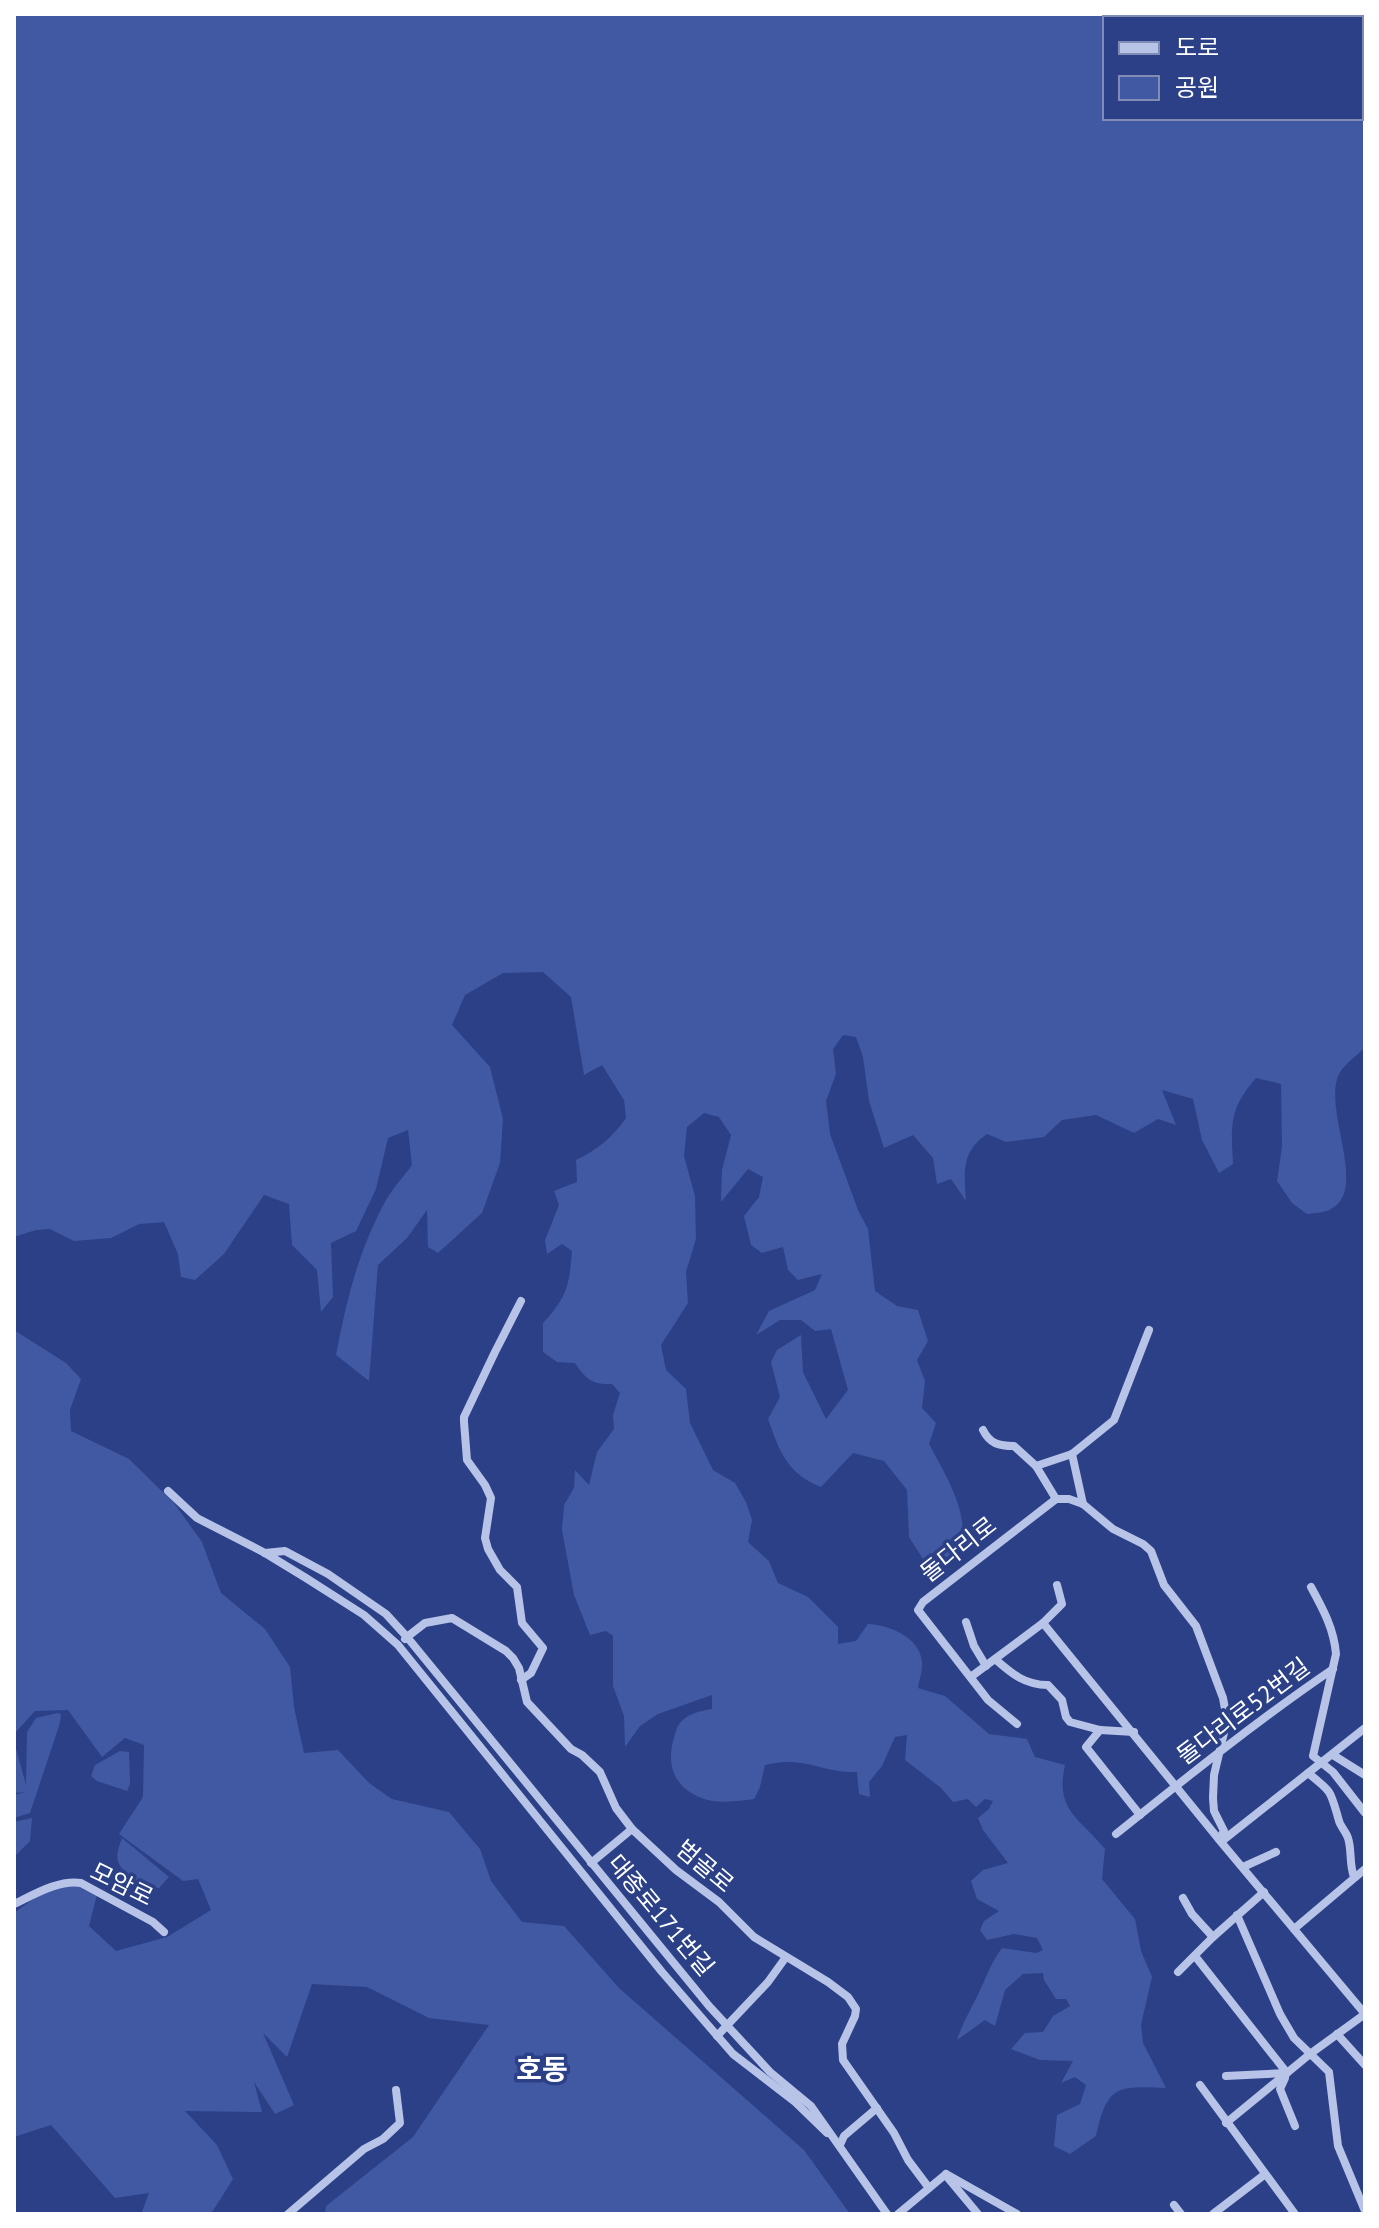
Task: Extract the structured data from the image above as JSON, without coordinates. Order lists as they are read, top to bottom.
{
  "streets": {
    "street": [
      "돌다리로",
      "돌다리로52번길",
      "범골로",
      "모암로",
      "대종로171번길"
    ]
  },
  "crossings": [
    ["범골로", "대종로171번길"]
  ],
  "districts": ["호동"],
  "legend": ["도로", "공원"]
}
